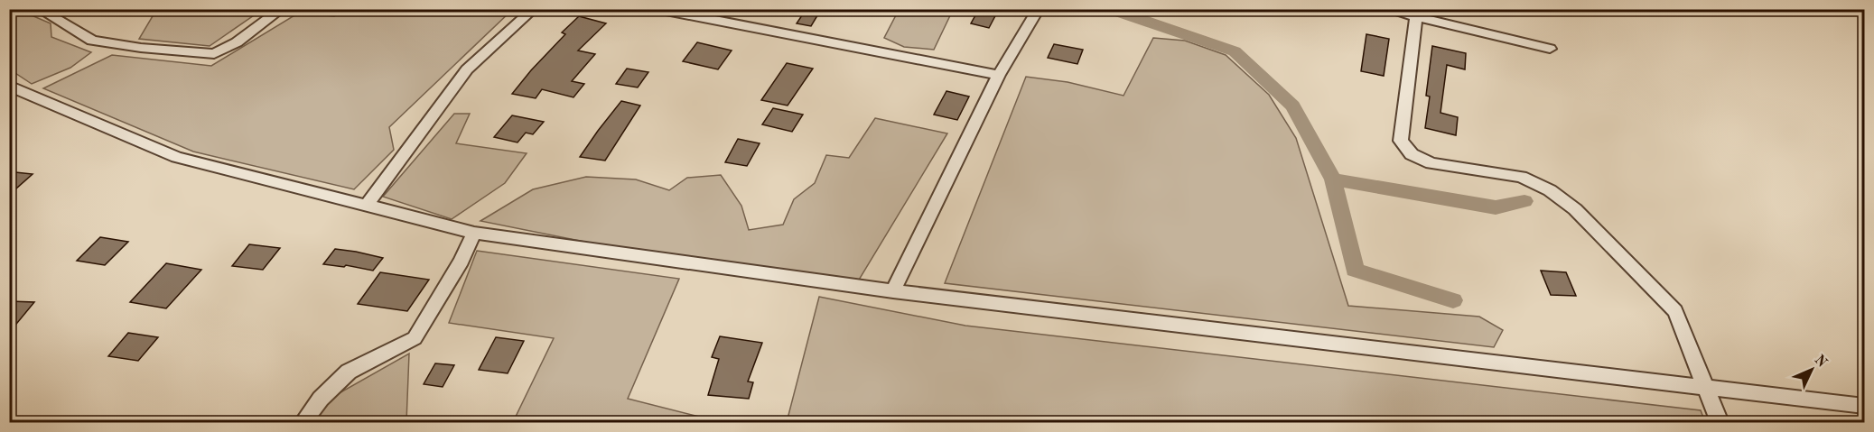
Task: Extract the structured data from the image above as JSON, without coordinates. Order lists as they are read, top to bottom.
{
  "north": "top right"
}
